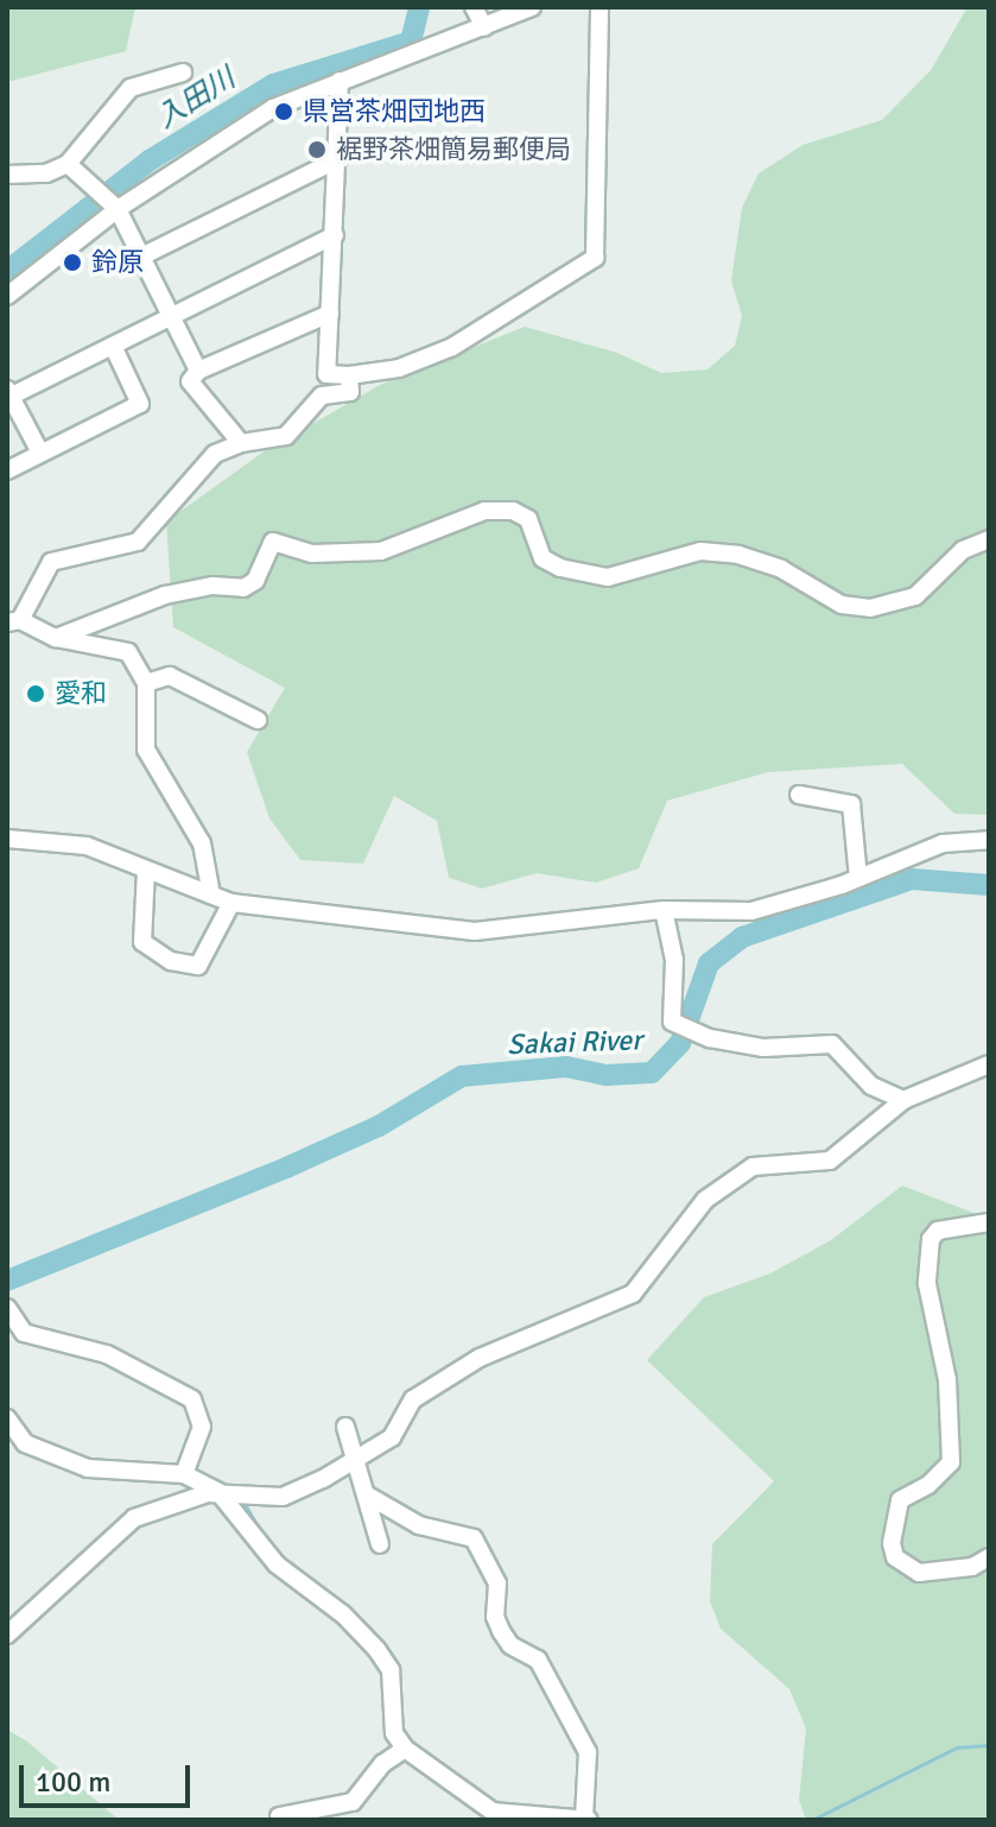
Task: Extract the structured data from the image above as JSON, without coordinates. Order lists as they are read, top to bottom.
{
  "water": ["入田川", "Sakai River"],
  "places": [
    "県営茶畑団地西",
    "裾野茶畑簡易郵便局",
    "鈴原",
    "愛和"
  ],
  "scale_bar": "100 m"
}
